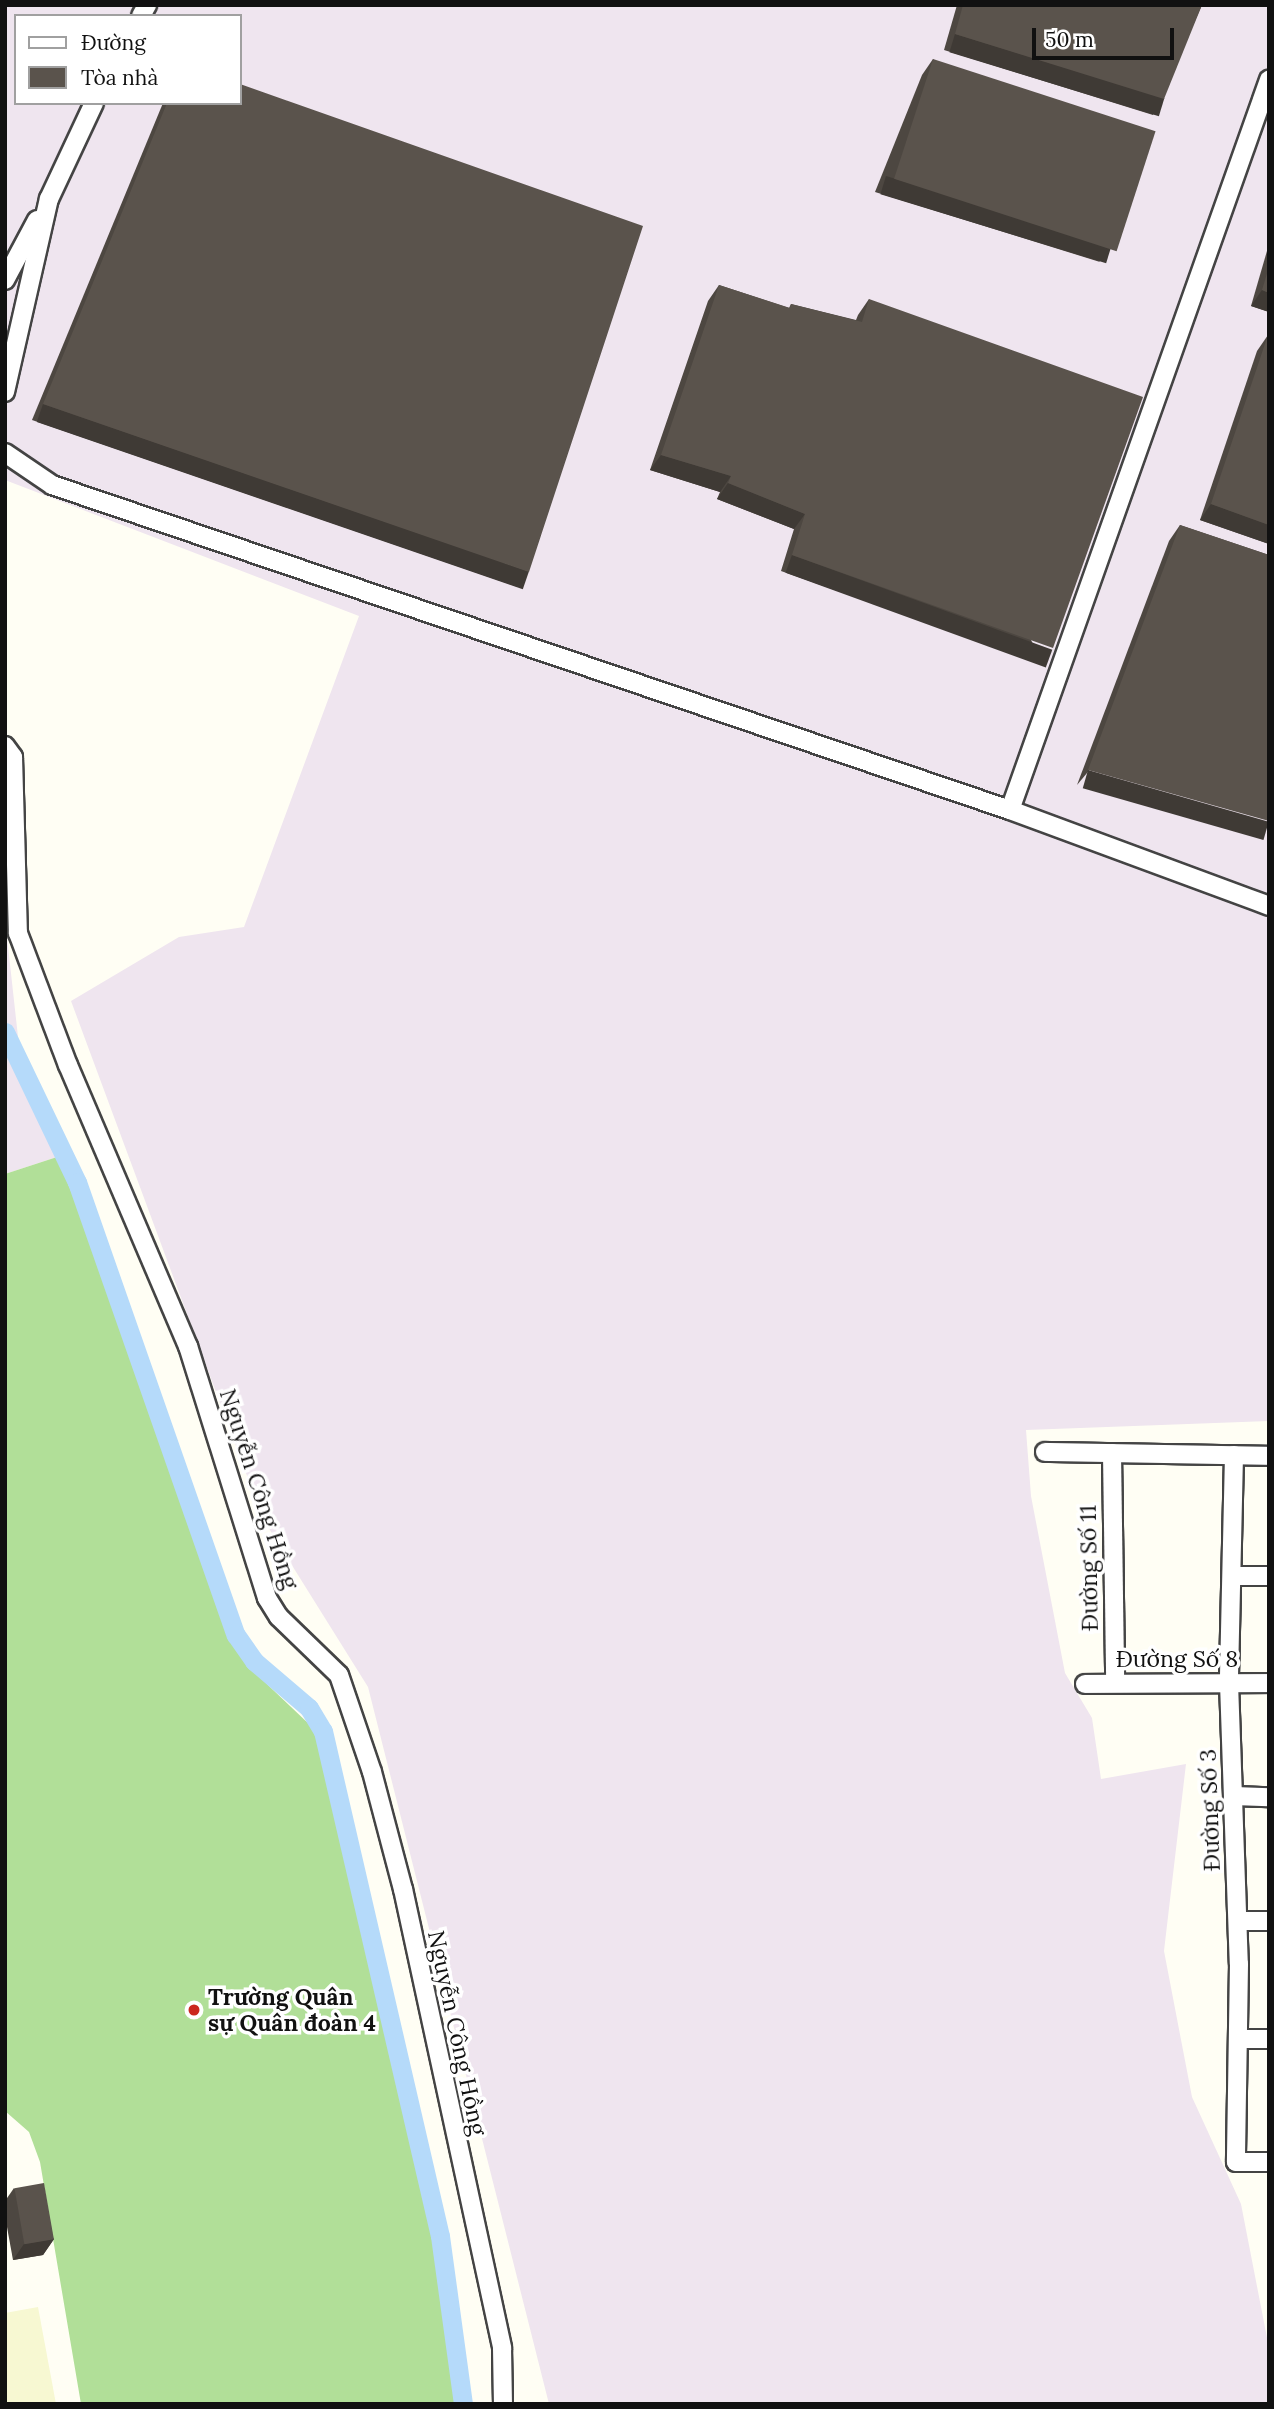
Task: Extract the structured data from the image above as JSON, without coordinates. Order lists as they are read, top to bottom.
{
  "streets": {
    "street": [
      "Nguyễn Công Hồng",
      "Đường Số 11",
      "Đường Số 8",
      "Đường Số 3"
    ]
  },
  "crossings": [
    ["Đường Số 11", "Đường Số 8"],
    ["Đường Số 8", "Đường Số 3"]
  ],
  "places": ["Trường Quân sự Quân đoàn 4"],
  "legend": ["Đường", "Tòa nhà"],
  "scale_bar": "50 m"
}
